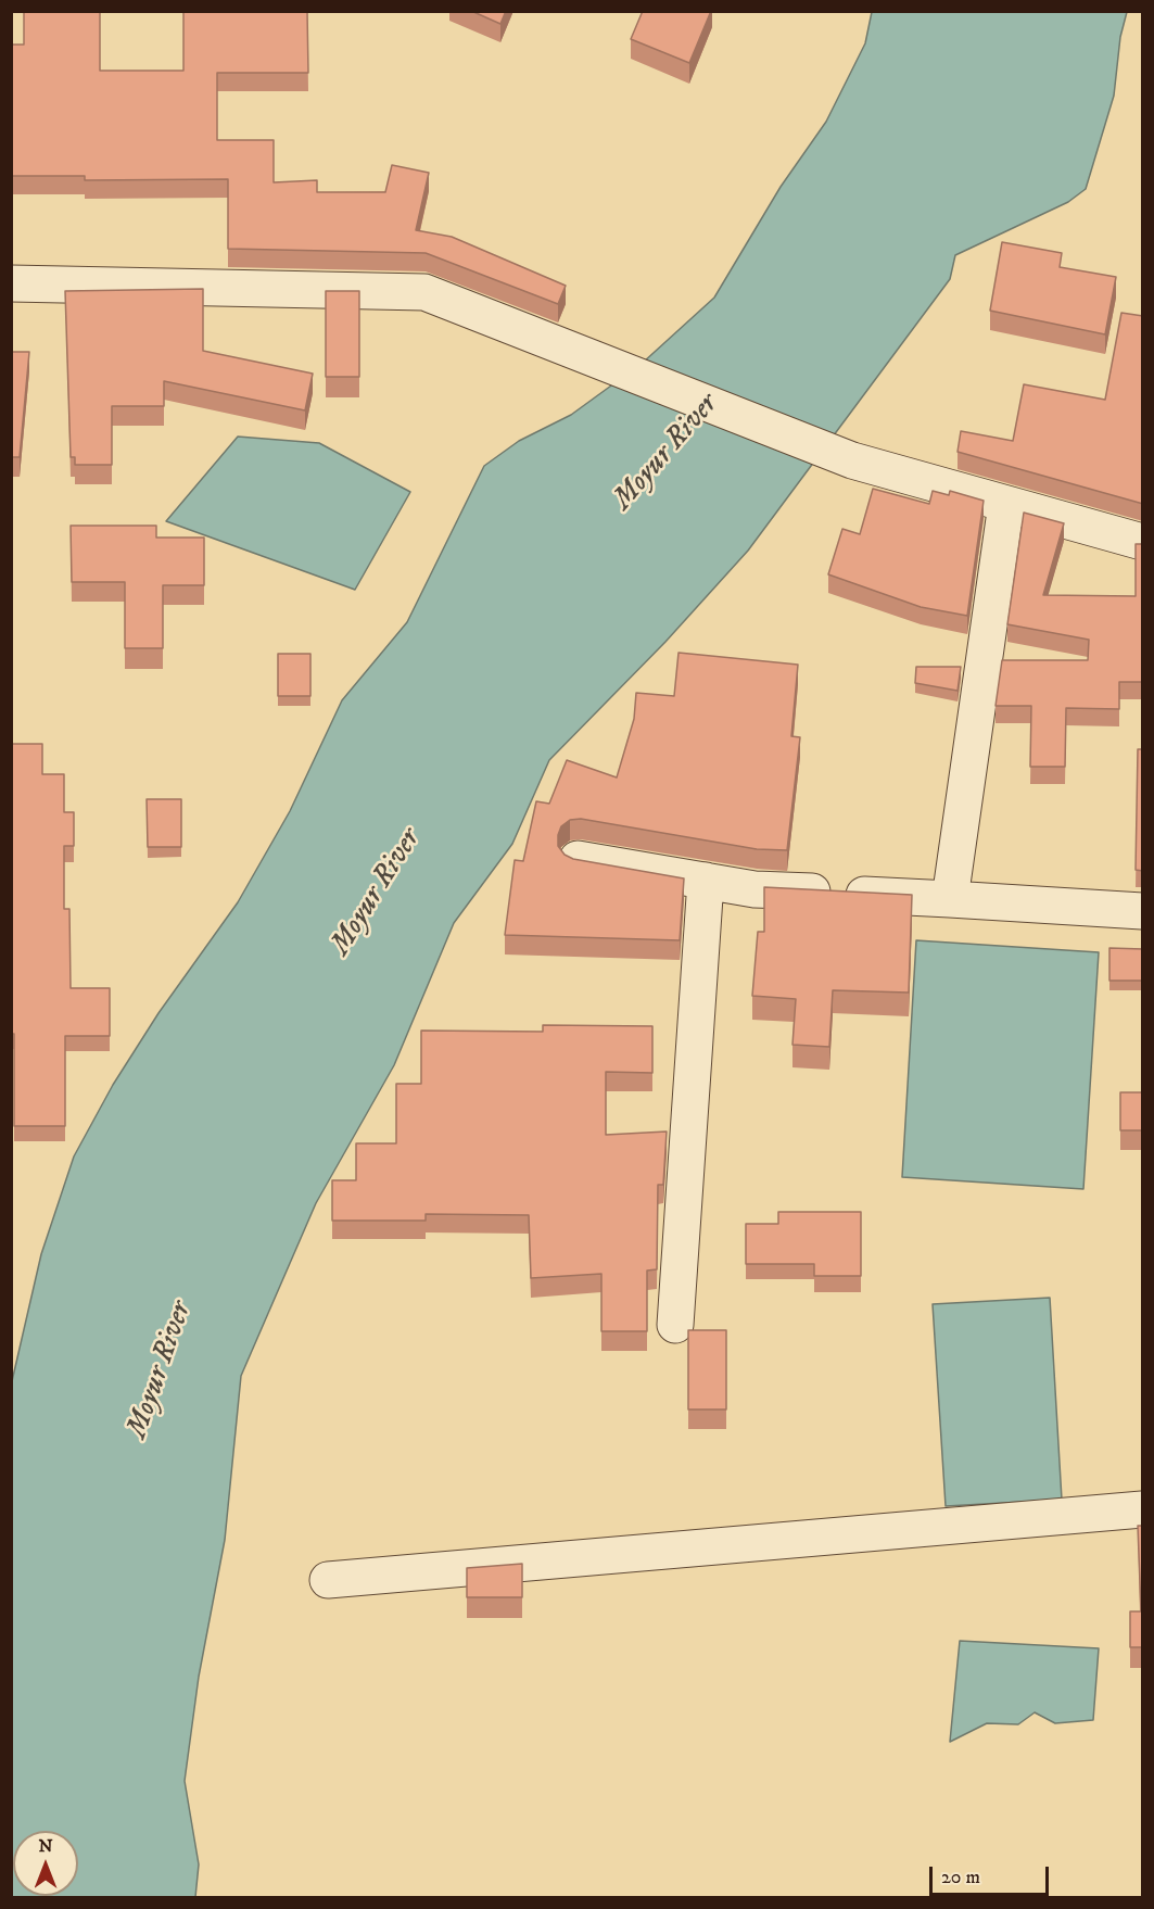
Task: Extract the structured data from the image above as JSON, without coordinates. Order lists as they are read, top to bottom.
{
  "water": ["Moyur River"],
  "scale_bar": "20 m",
  "north": "top"
}
